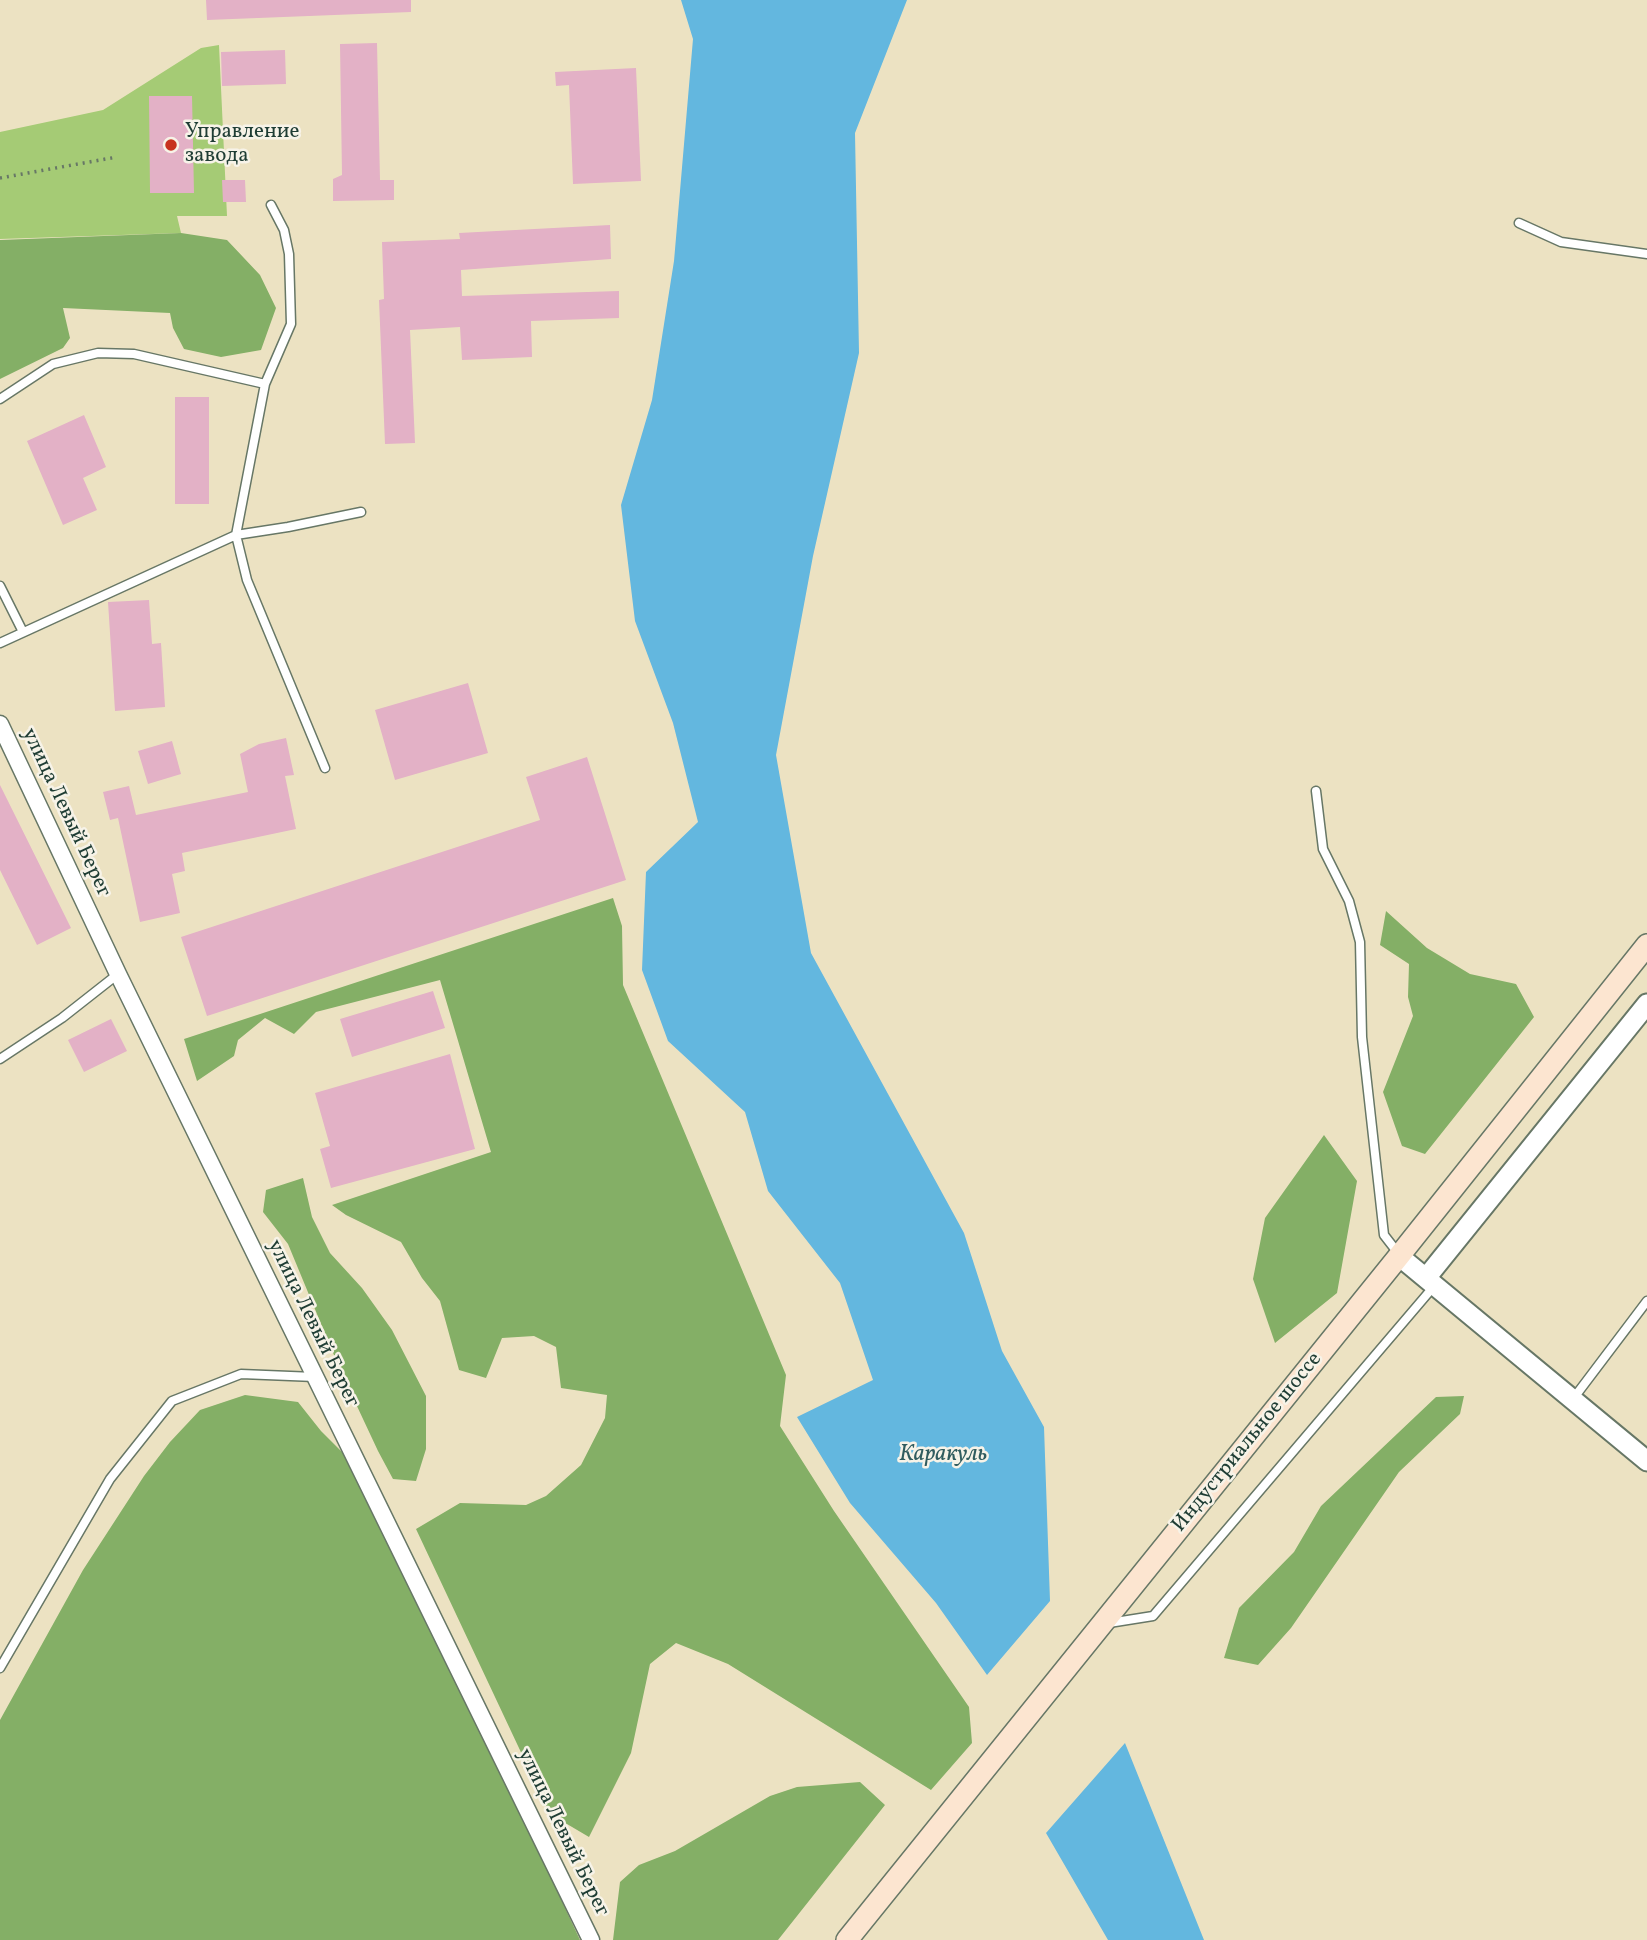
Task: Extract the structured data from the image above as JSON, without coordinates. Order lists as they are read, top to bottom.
{
  "streets": {
    "main road": ["Индустриальное шоссе"],
    "street": ["улица Левый Берег"]
  },
  "water": ["Каракуль"],
  "places": ["Управление завода"]
}
